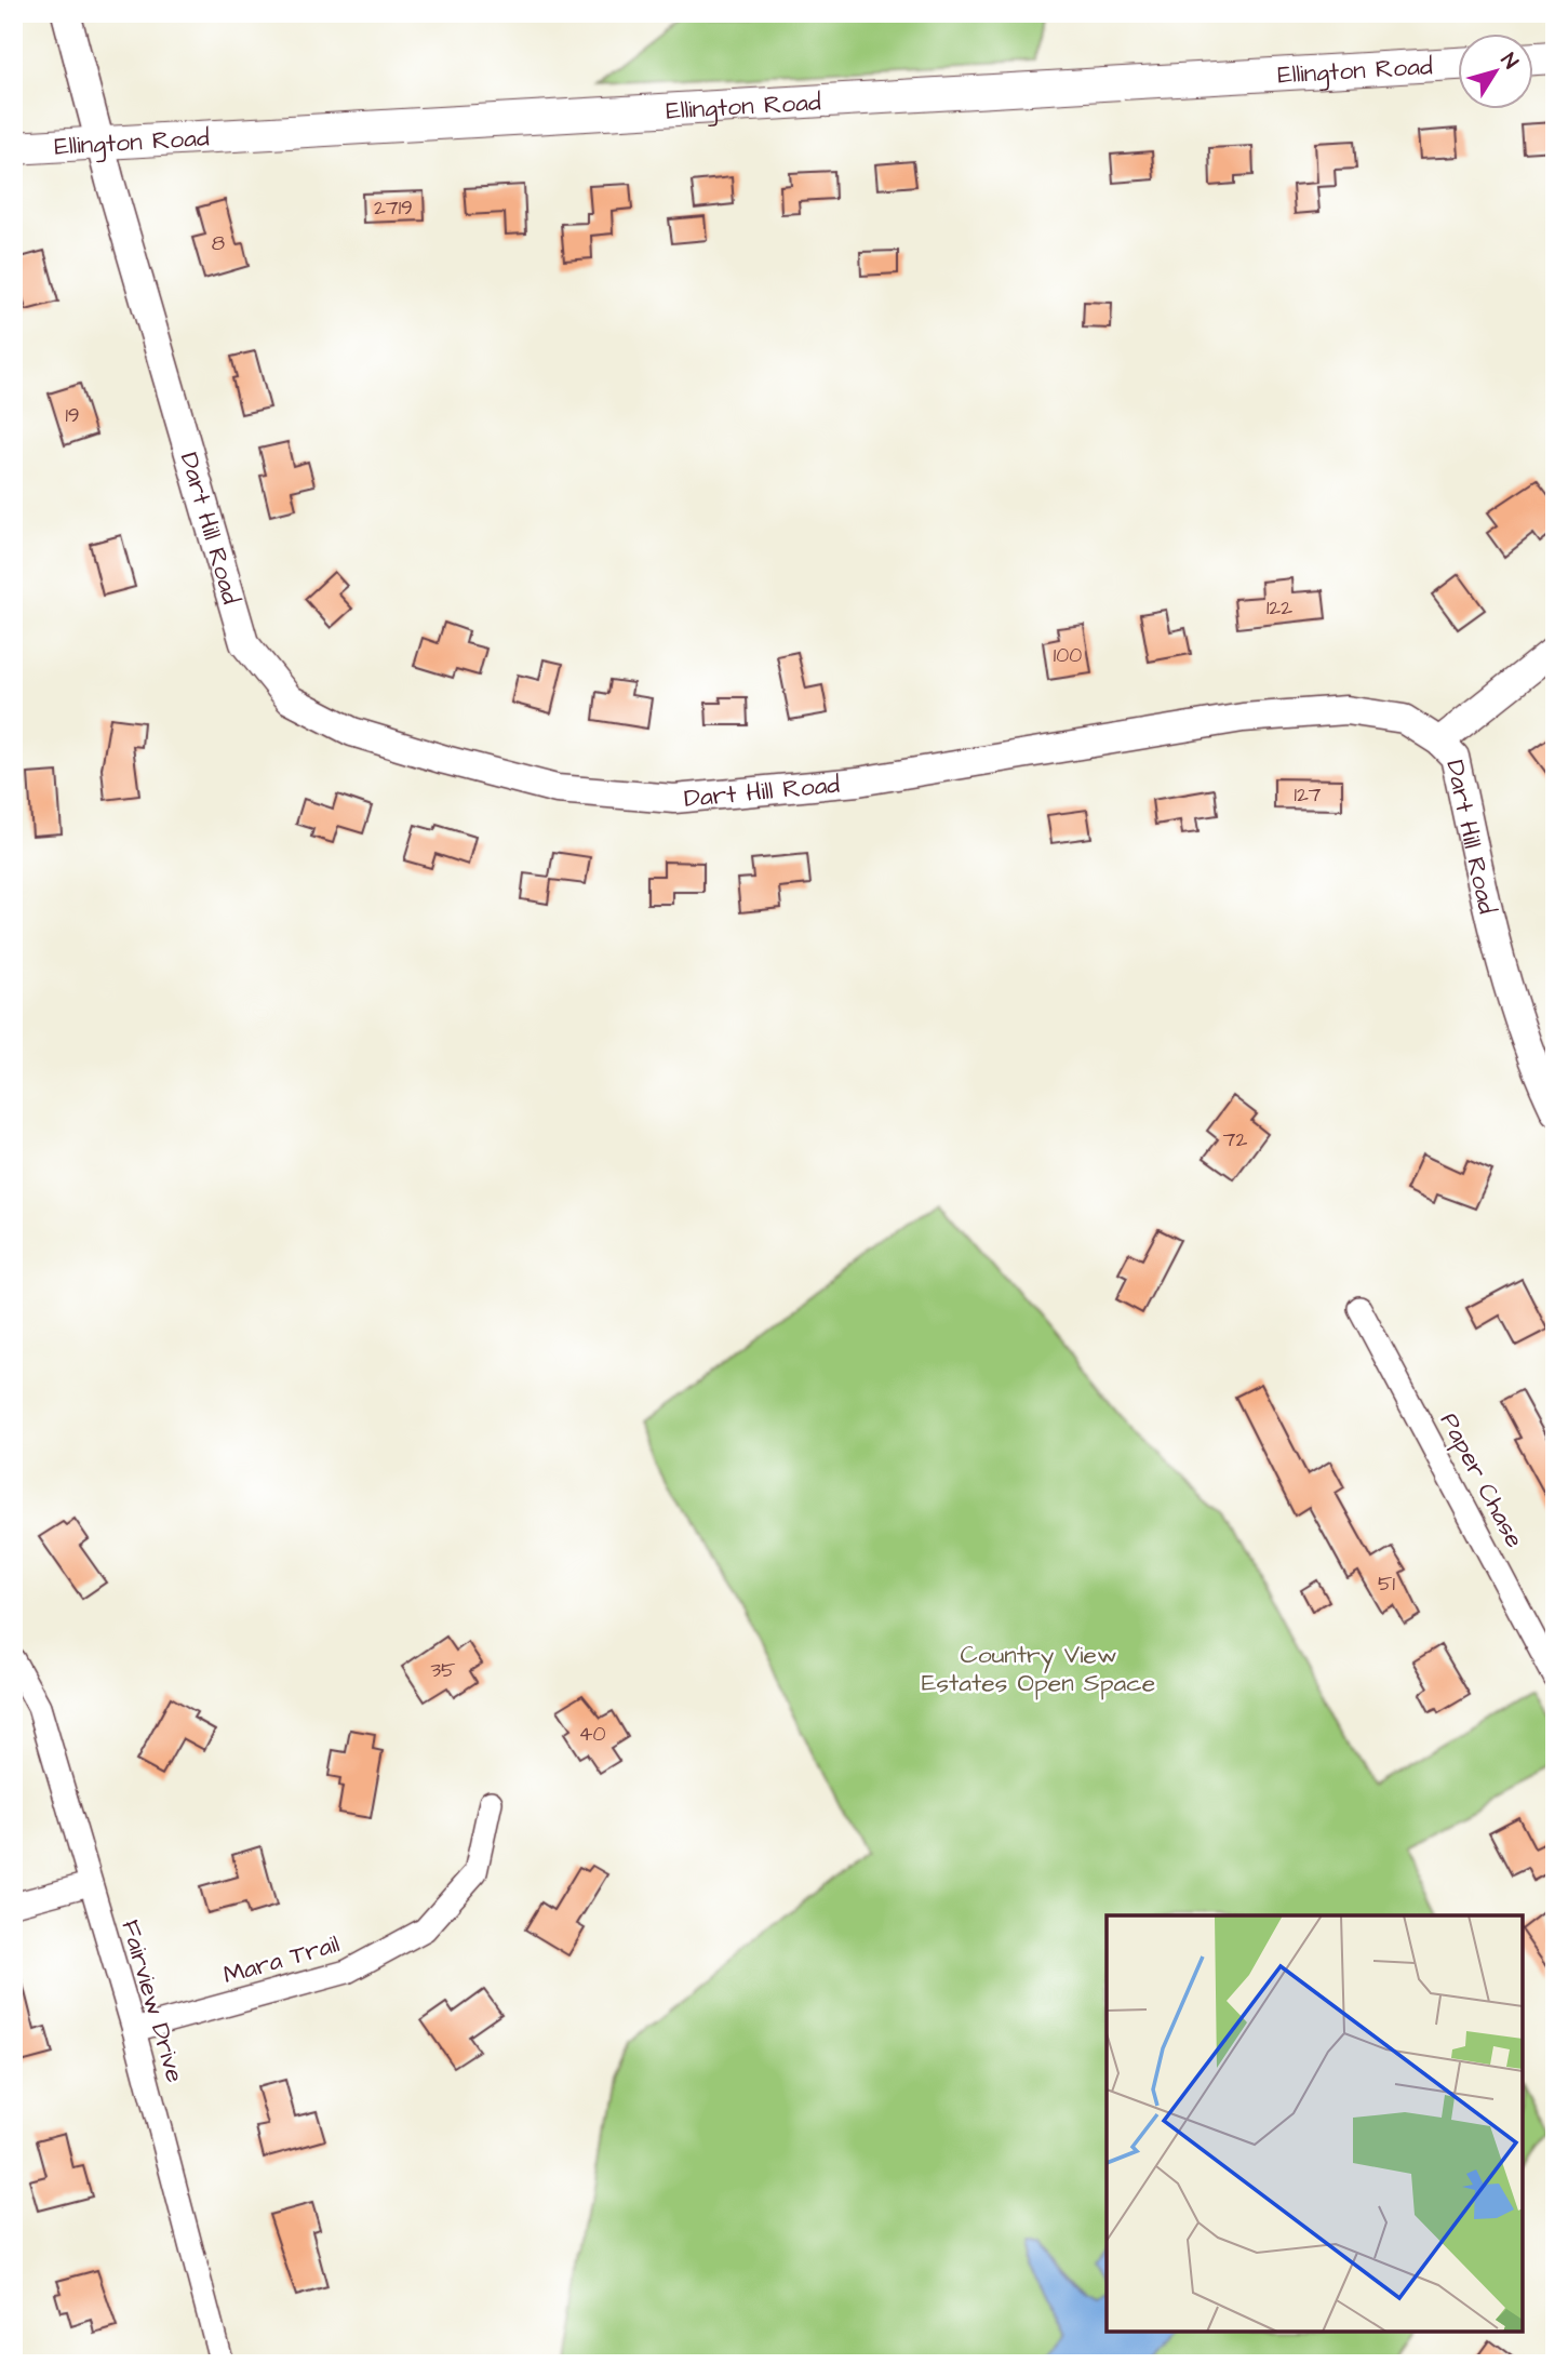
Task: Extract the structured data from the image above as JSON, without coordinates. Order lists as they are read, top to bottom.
{
  "streets": {
    "main road": ["Ellington Road"],
    "street": [
      "Dart Hill Road",
      "Paper Chase",
      "Mara Trail",
      "Fairview Drive"
    ]
  },
  "crossings": [
    ["Ellington Road", "Dart Hill Road"],
    ["Mara Trail", "Fairview Drive"]
  ],
  "parks": ["Country View Estates Open Space"],
  "house_numbers": [
    "2719",
    "8",
    "19",
    "122",
    "100",
    "127",
    "72",
    "51",
    "35",
    "40"
  ],
  "north": "top right"
}
